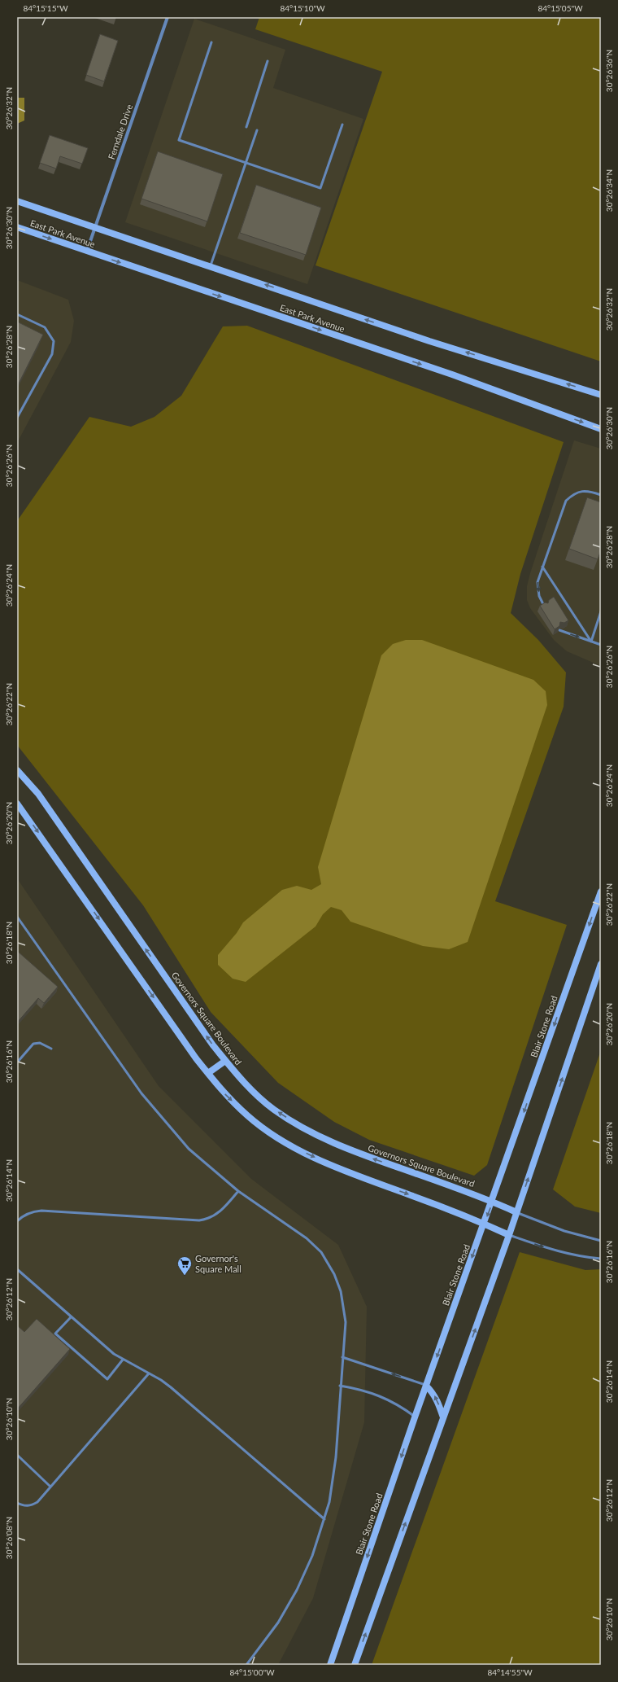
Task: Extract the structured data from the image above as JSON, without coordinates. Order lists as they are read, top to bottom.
{
  "streets": {
    "main road": ["East Park Avenue", "Governors Square Boulevard", "Blair Stone Road"],
    "street": ["Ferndale Drive"]
  },
  "crossings": [
    ["Ferndale Drive", "East Park Avenue"],
    ["Governors Square Boulevard", "Blair Stone Road"]
  ],
  "places": {
    "supermarket": ["Governor's Square Mall"]
  },
  "coordinates": [
    "84°15'15\"W",
    "84°15'10\"W",
    "84°15'05\"W",
    "30°26'36\"N",
    "30°26'32\"N",
    "30°26'34\"N",
    "30°26'30\"N",
    "30°26'28\"N",
    "30°26'26\"N",
    "30°26'24\"N",
    "30°26'22\"N",
    "30°26'20\"N",
    "30°26'18\"N",
    "30°26'16\"N",
    "30°26'14\"N",
    "30°26'12\"N",
    "30°26'10\"N",
    "30°26'08\"N",
    "84°15'00\"W",
    "84°14'55\"W"
  ]
}
